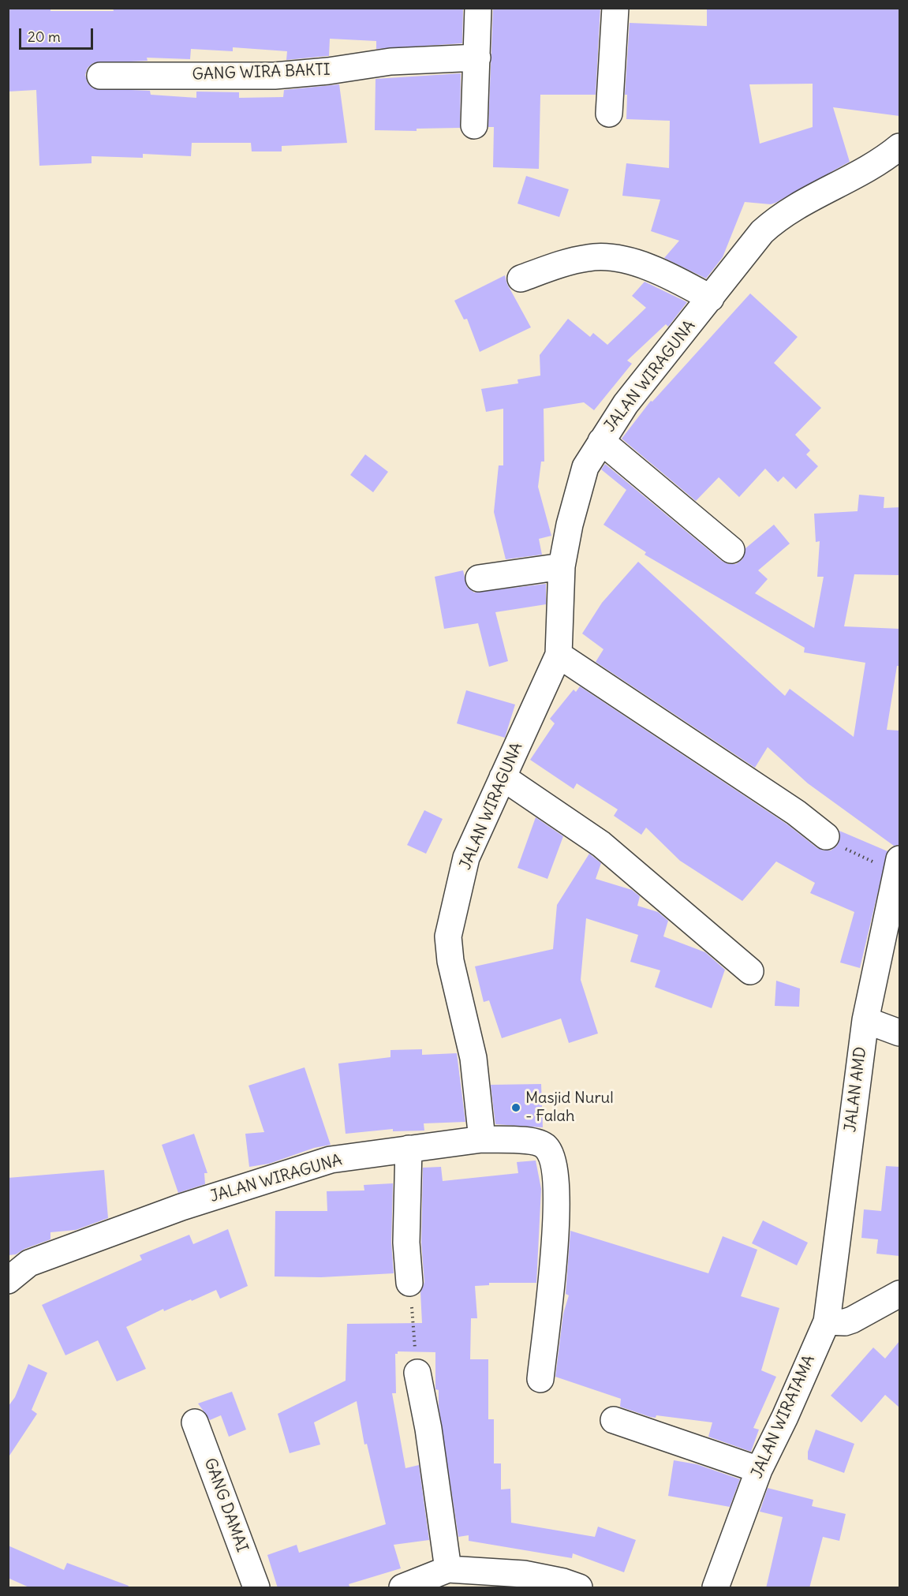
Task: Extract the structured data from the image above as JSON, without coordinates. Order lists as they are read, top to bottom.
{
  "streets": {
    "street": [
      "GANG WIRA BAKTI",
      "JALAN WIRAGUNA",
      "JALAN AMD",
      "JALAN WIRATAMA",
      "GANG DAMAI"
    ]
  },
  "crossings": [
    ["JALAN AMD", "JALAN WIRATAMA"]
  ],
  "places": ["Masjid Nurul - Falah"],
  "scale_bar": "20 m"
}
